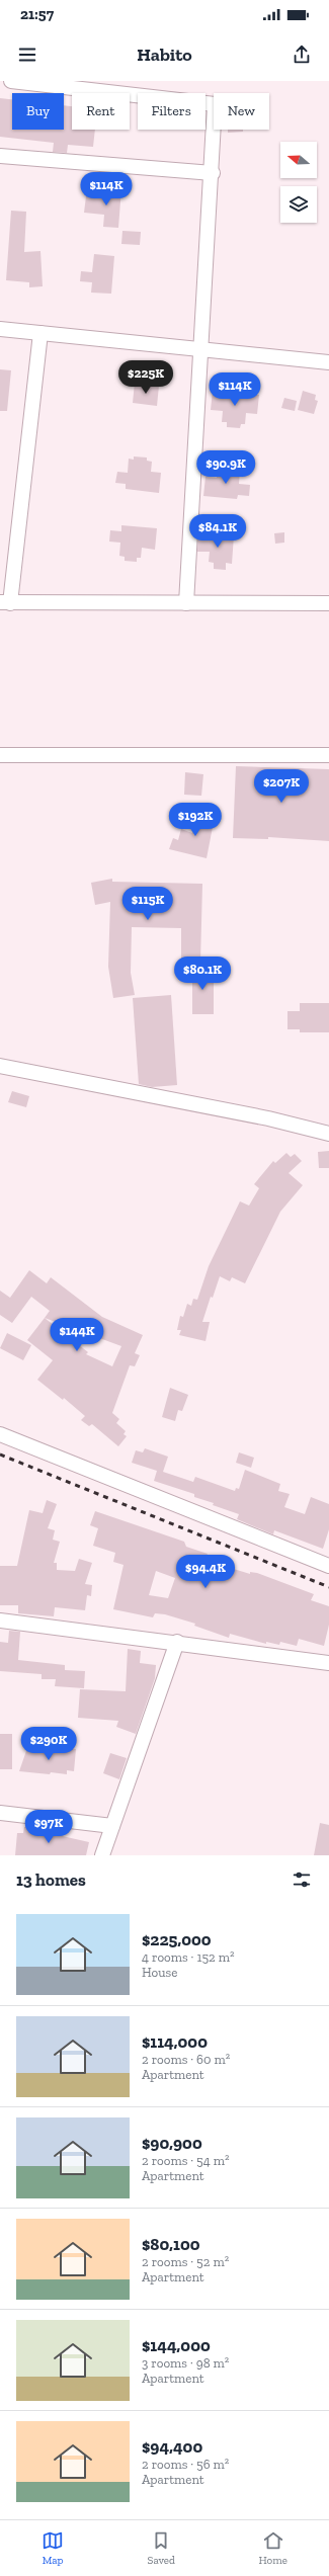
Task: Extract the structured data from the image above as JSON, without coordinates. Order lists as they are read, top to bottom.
{
  "north": "left",
  "page": {
    "status": "21:57",
    "header": "Habito",
    "chip": [
      "Buy",
      "Rent",
      "Filters",
      "New"
    ],
    "price": [
      "$114K",
      "$225K",
      "$114K",
      "$90.9K",
      "$84.1K",
      "$207K",
      "$192K",
      "$115K",
      "$80.1K",
      "$144K",
      "$94.4K",
      "$290K",
      "$97K"
    ],
    "heading": "13 homes",
    "list": [
      {
        "name": "$225,000",
        "note": "4 rooms · 152 m² · House"
      },
      {
        "name": "$114,000",
        "note": "2 rooms · 60 m² · Apartment"
      },
      {
        "name": "$90,900",
        "note": "2 rooms · 54 m² · Apartment"
      },
      {
        "name": "$80,100",
        "note": "2 rooms · 52 m² · Apartment"
      },
      {
        "name": "$144,000",
        "note": "3 rooms · 98 m² · Apartment"
      },
      {
        "name": "$94,400",
        "note": "2 rooms · 56 m² · Apartment"
      }
    ],
    "tabs": ["Map", "Saved", "Home"]
  }
}
